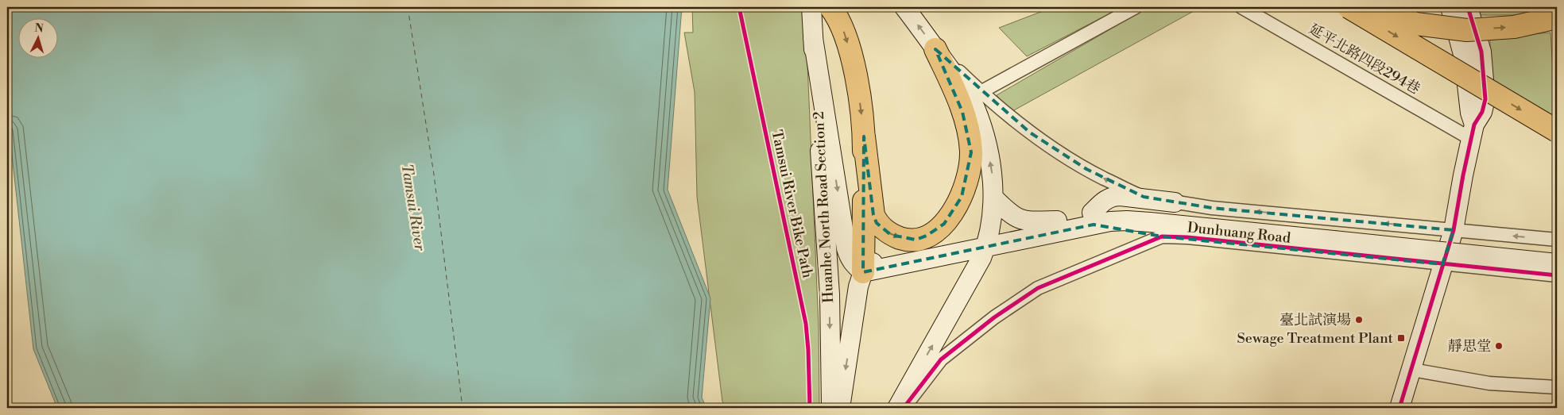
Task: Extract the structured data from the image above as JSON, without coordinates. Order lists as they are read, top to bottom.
{
  "streets": {
    "street": ["延平北路四段294巷", "Huanhe North Road Section 2", "Dunhuang Road"],
    "cycle path": ["Tamsui River Bike Path"]
  },
  "water": ["Tamsui River"],
  "places": {
    "other": ["臺北試演場", "靜思堂"],
    "transit": ["Sewage Treatment Plant"]
  },
  "north": "top"
}
